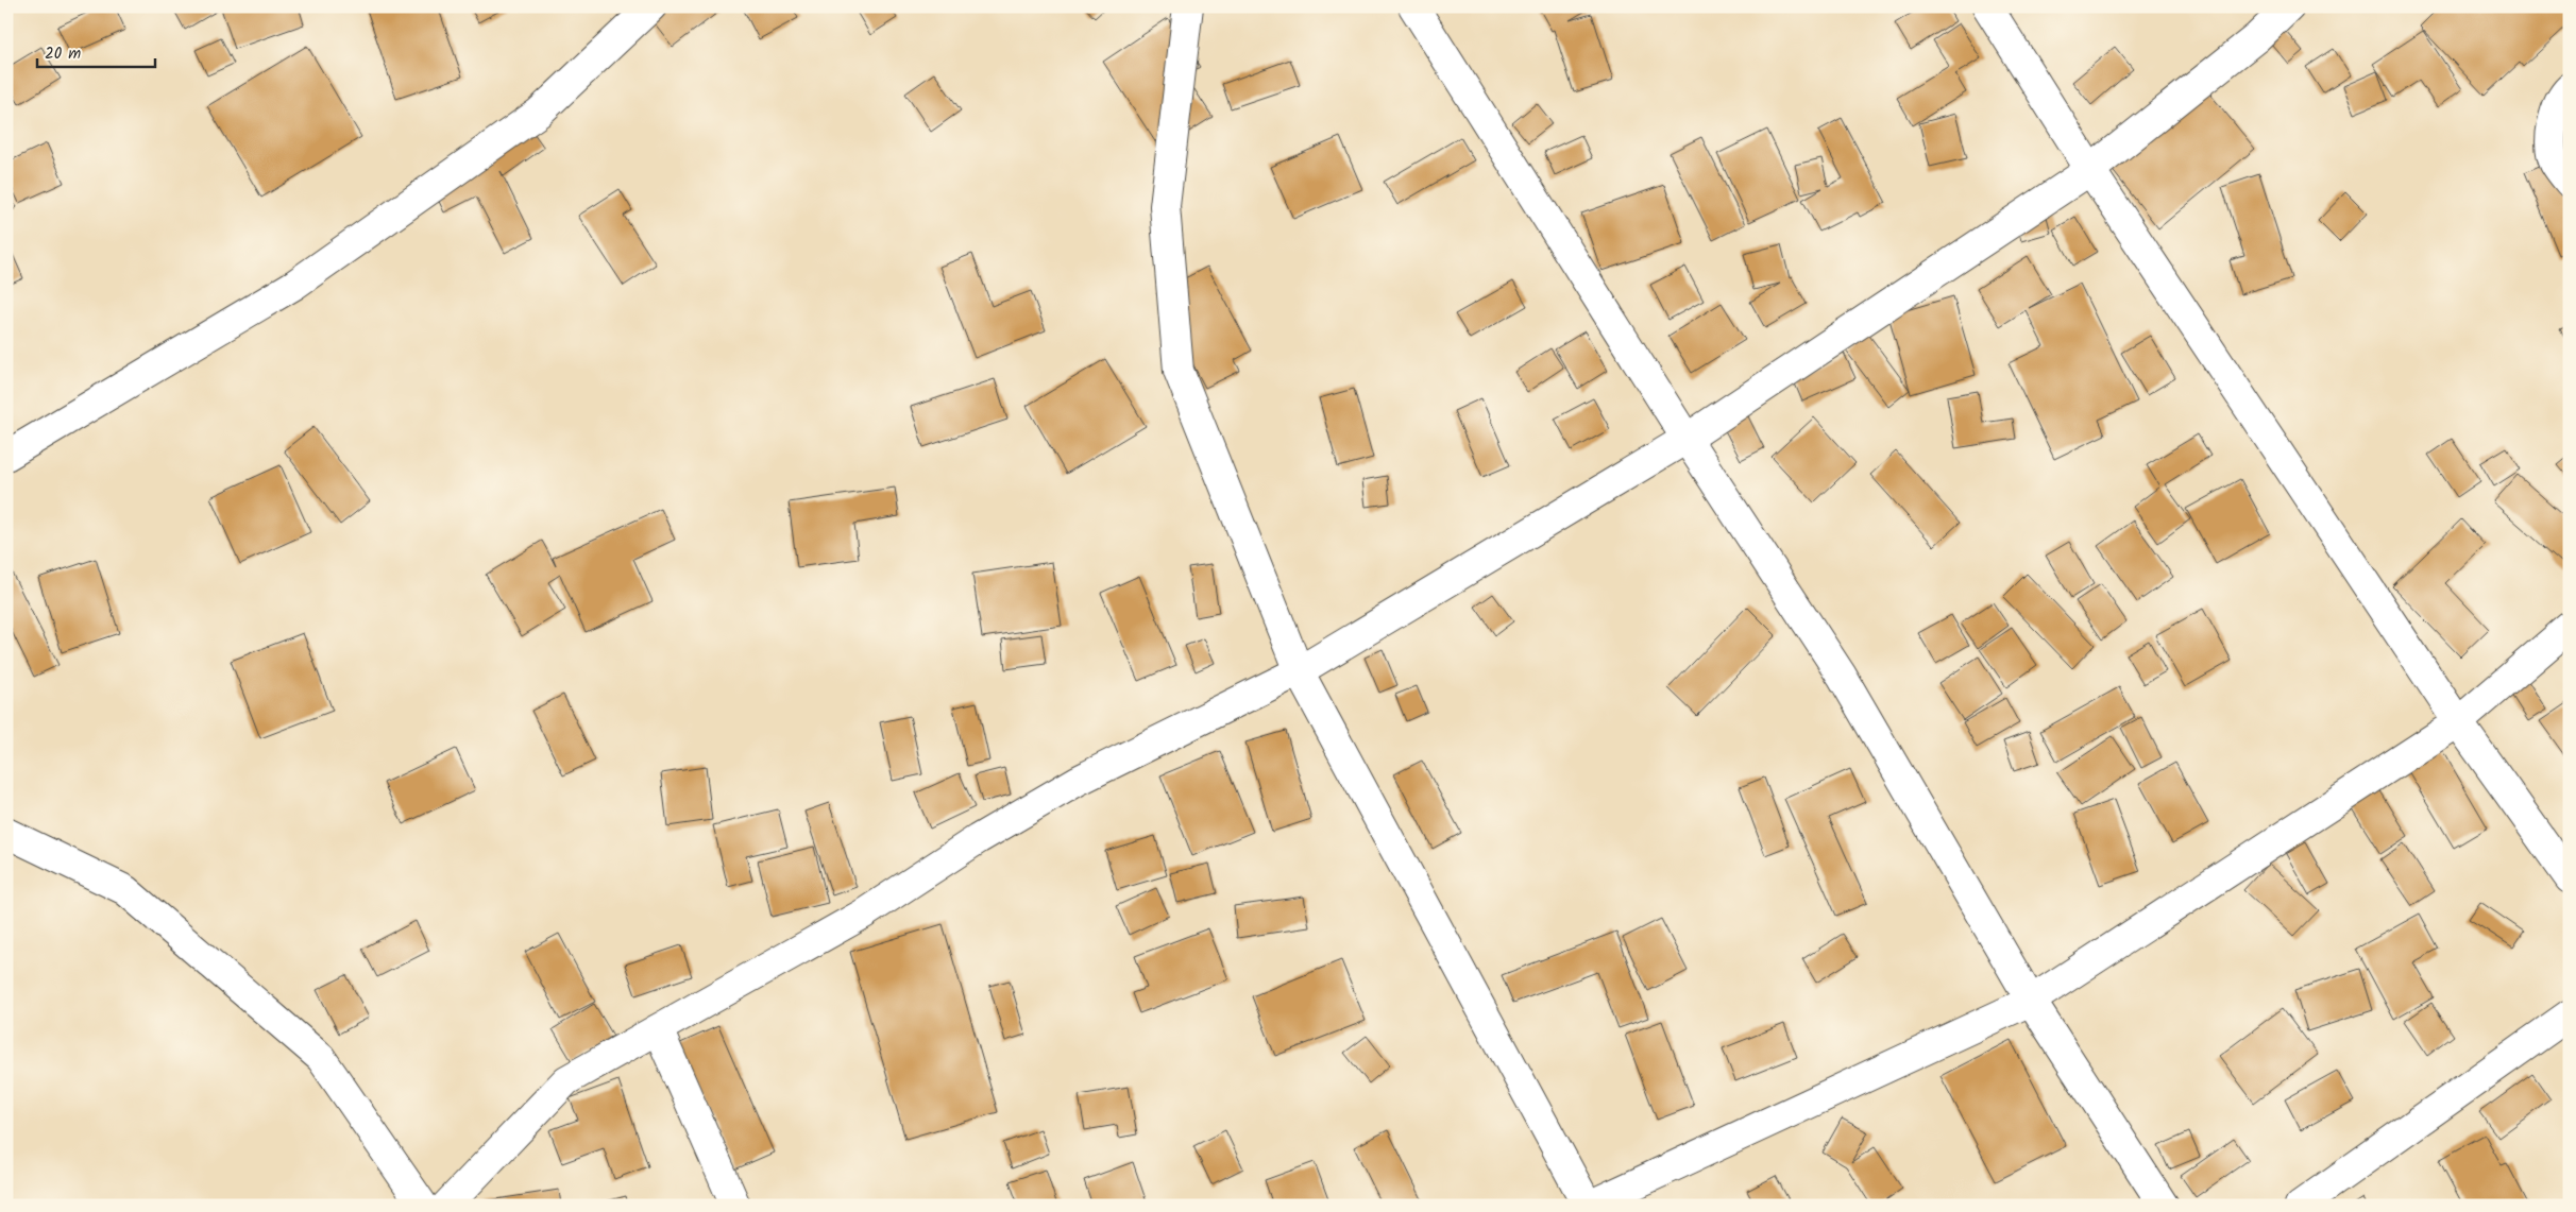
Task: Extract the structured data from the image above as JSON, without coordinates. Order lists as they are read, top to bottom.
{
  "scale_bar": "20 m"
}
